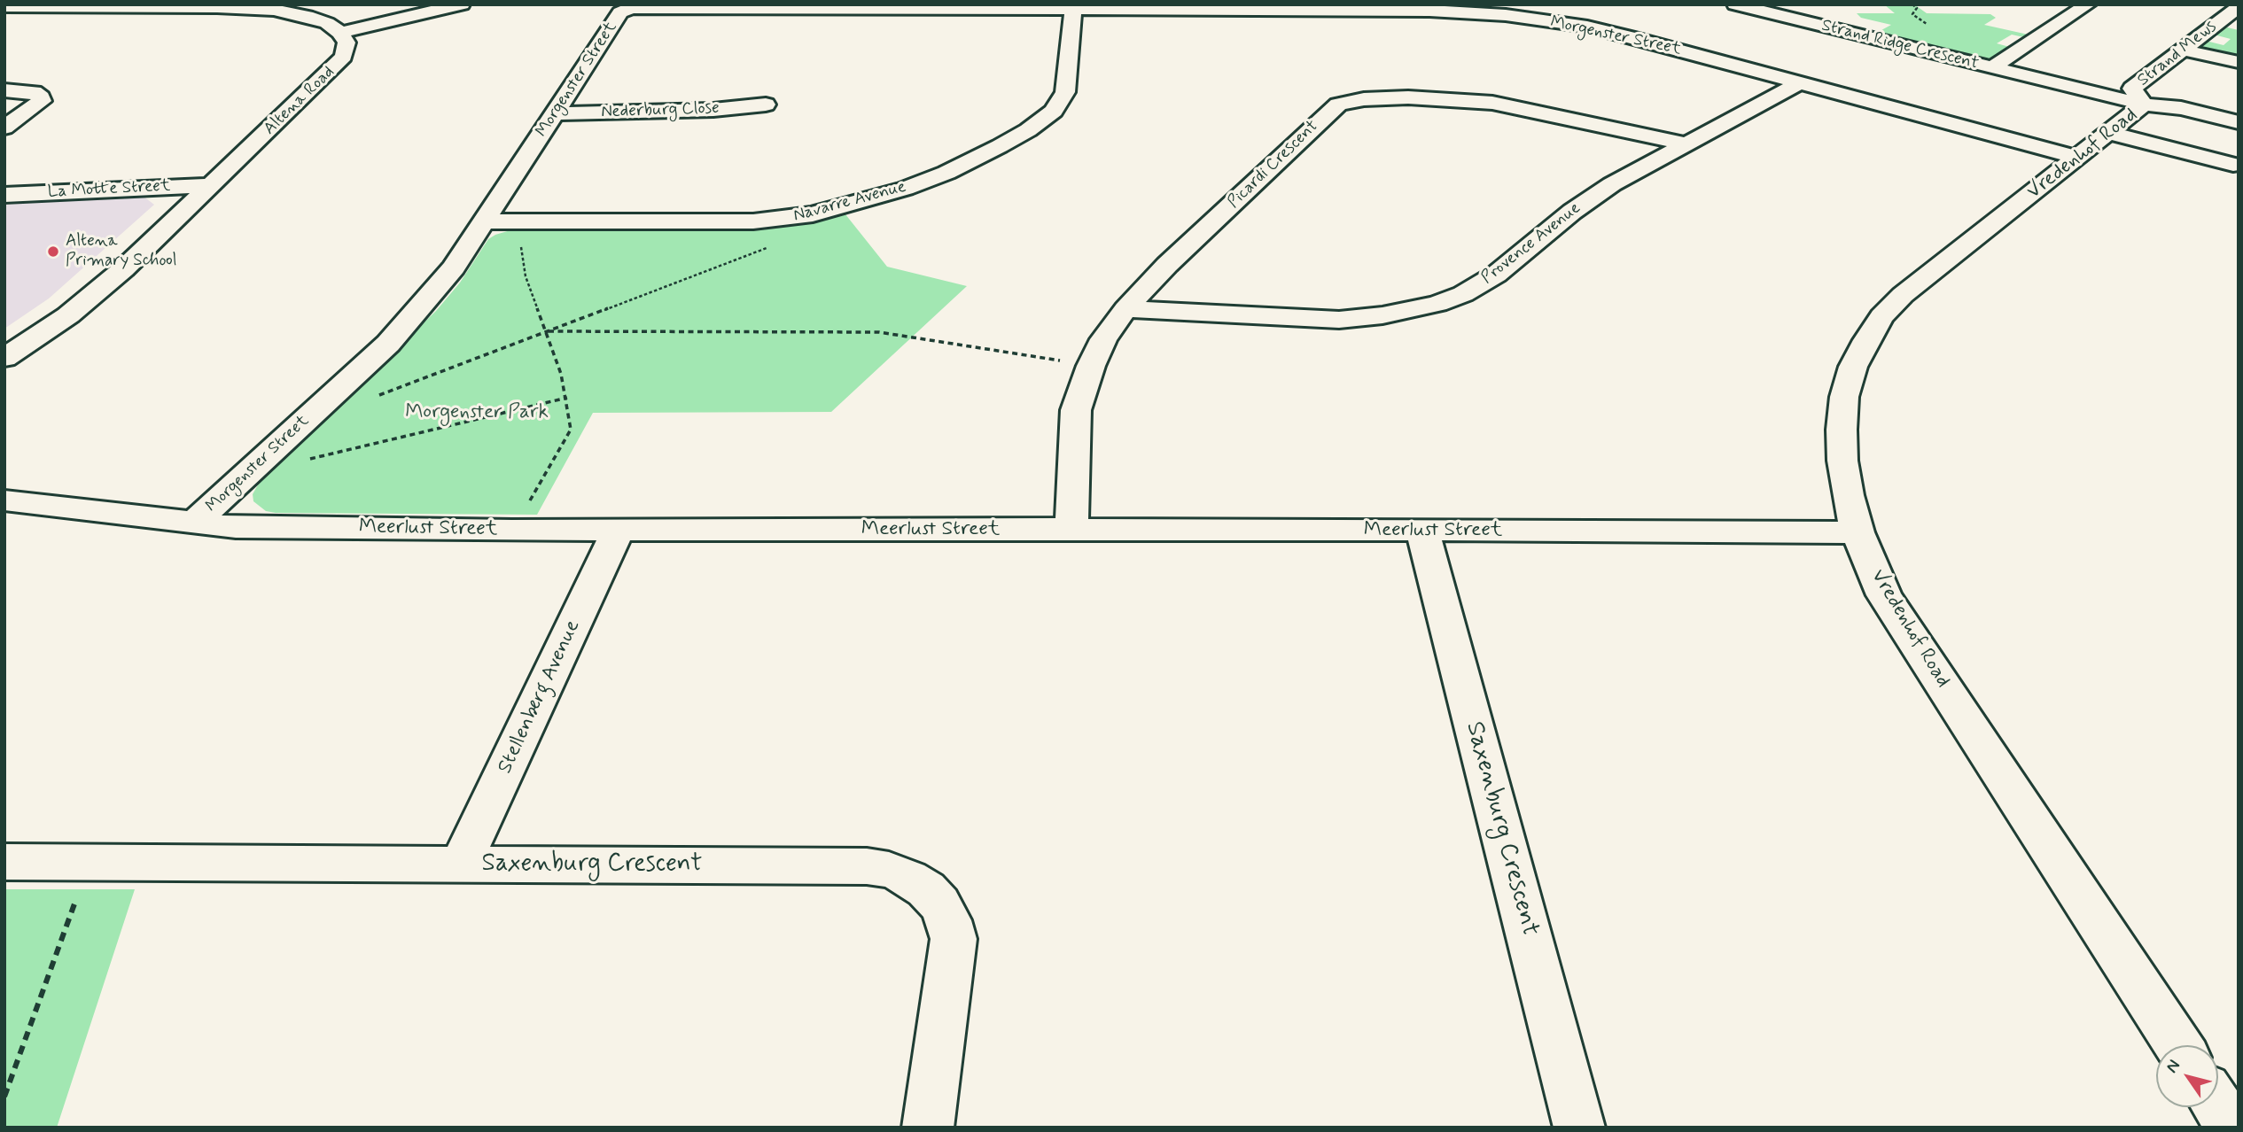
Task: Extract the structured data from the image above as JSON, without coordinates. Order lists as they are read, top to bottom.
{
  "streets": {
    "street": [
      "Morgenster Street",
      "Strand Ridge Crescent",
      "Strand Mews",
      "Altena Road",
      "Nederburg Close",
      "Vredenhof Road",
      "Picardi Crescent",
      "La Motte Street",
      "Navarre Avenue",
      "Provence Avenue",
      "Meerlust Street",
      "Stellenberg Avenue",
      "Saxenburg Crescent"
    ]
  },
  "crossings": [
    ["Morgenster Street", "Nederburg Close"],
    ["Morgenster Street", "Vredenhof Road"],
    ["Morgenster Street", "Navarre Avenue"],
    ["Morgenster Street", "Provence Avenue"],
    ["Morgenster Street", "Meerlust Street"],
    ["Strand Ridge Crescent", "Strand Mews"],
    ["Strand Ridge Crescent", "Vredenhof Road"],
    ["Strand Mews", "Vredenhof Road"],
    ["Altena Road", "La Motte Street"],
    ["Vredenhof Road", "Meerlust Street"],
    ["Picardi Crescent", "Provence Avenue"],
    ["Picardi Crescent", "Meerlust Street"],
    ["Meerlust Street", "Stellenberg Avenue"],
    ["Meerlust Street", "Saxenburg Crescent"],
    ["Stellenberg Avenue", "Saxenburg Crescent"]
  ],
  "parks": ["Morgenster Park"],
  "places": ["Altena Primary School"],
  "north": "top left"
}
